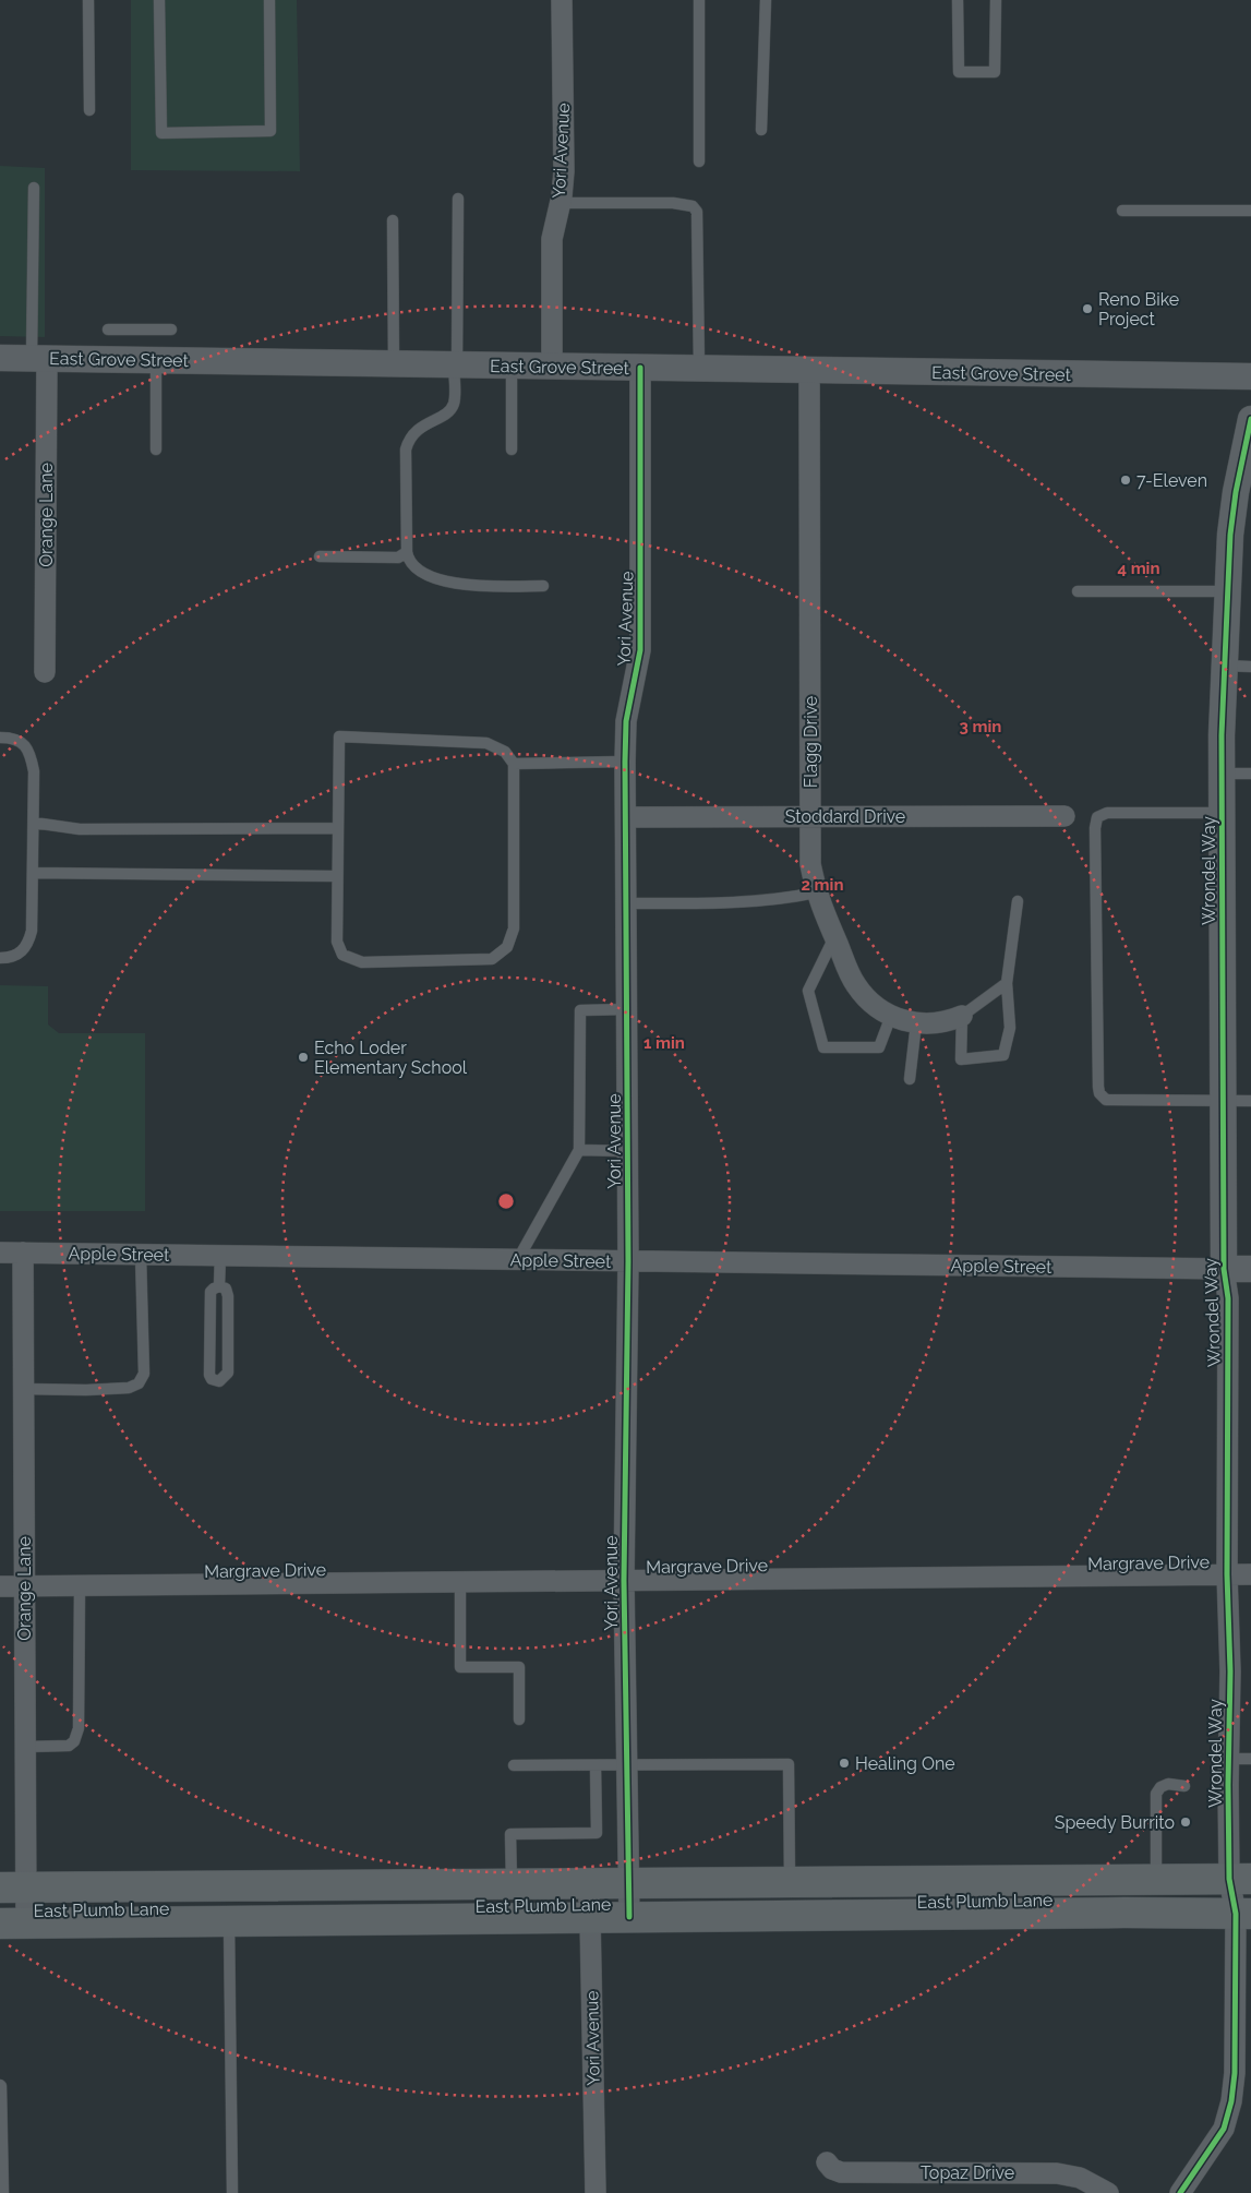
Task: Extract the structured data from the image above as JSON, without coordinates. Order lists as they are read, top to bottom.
{
  "streets": {
    "main road": ["East Plumb Lane"],
    "street": [
      "Yori Avenue",
      "East Grove Street",
      "Orange Lane",
      "Flagg Drive",
      "Stoddard Drive",
      "Wrondel Way",
      "Apple Street",
      "Margrave Drive",
      "Topaz Drive"
    ]
  },
  "crossings": [
    ["Yori Avenue", "East Grove Street"],
    ["Yori Avenue", "Stoddard Drive"],
    ["Yori Avenue", "Apple Street"],
    ["Yori Avenue", "Margrave Drive"],
    ["Yori Avenue", "East Plumb Lane"],
    ["East Grove Street", "Orange Lane"],
    ["East Grove Street", "Flagg Drive"],
    ["Orange Lane", "Apple Street"],
    ["Orange Lane", "Margrave Drive"],
    ["Orange Lane", "East Plumb Lane"],
    ["Flagg Drive", "Stoddard Drive"],
    ["Wrondel Way", "Apple Street"],
    ["Wrondel Way", "Margrave Drive"],
    ["Wrondel Way", "East Plumb Lane"]
  ],
  "places": [
    "Reno Bike Project",
    "7-Eleven",
    "Echo Loder Elementary School",
    "Healing One",
    "Speedy Burrito"
  ],
  "rings": [
    "4 min",
    "3 min",
    "2 min",
    "1 min"
  ]
}
